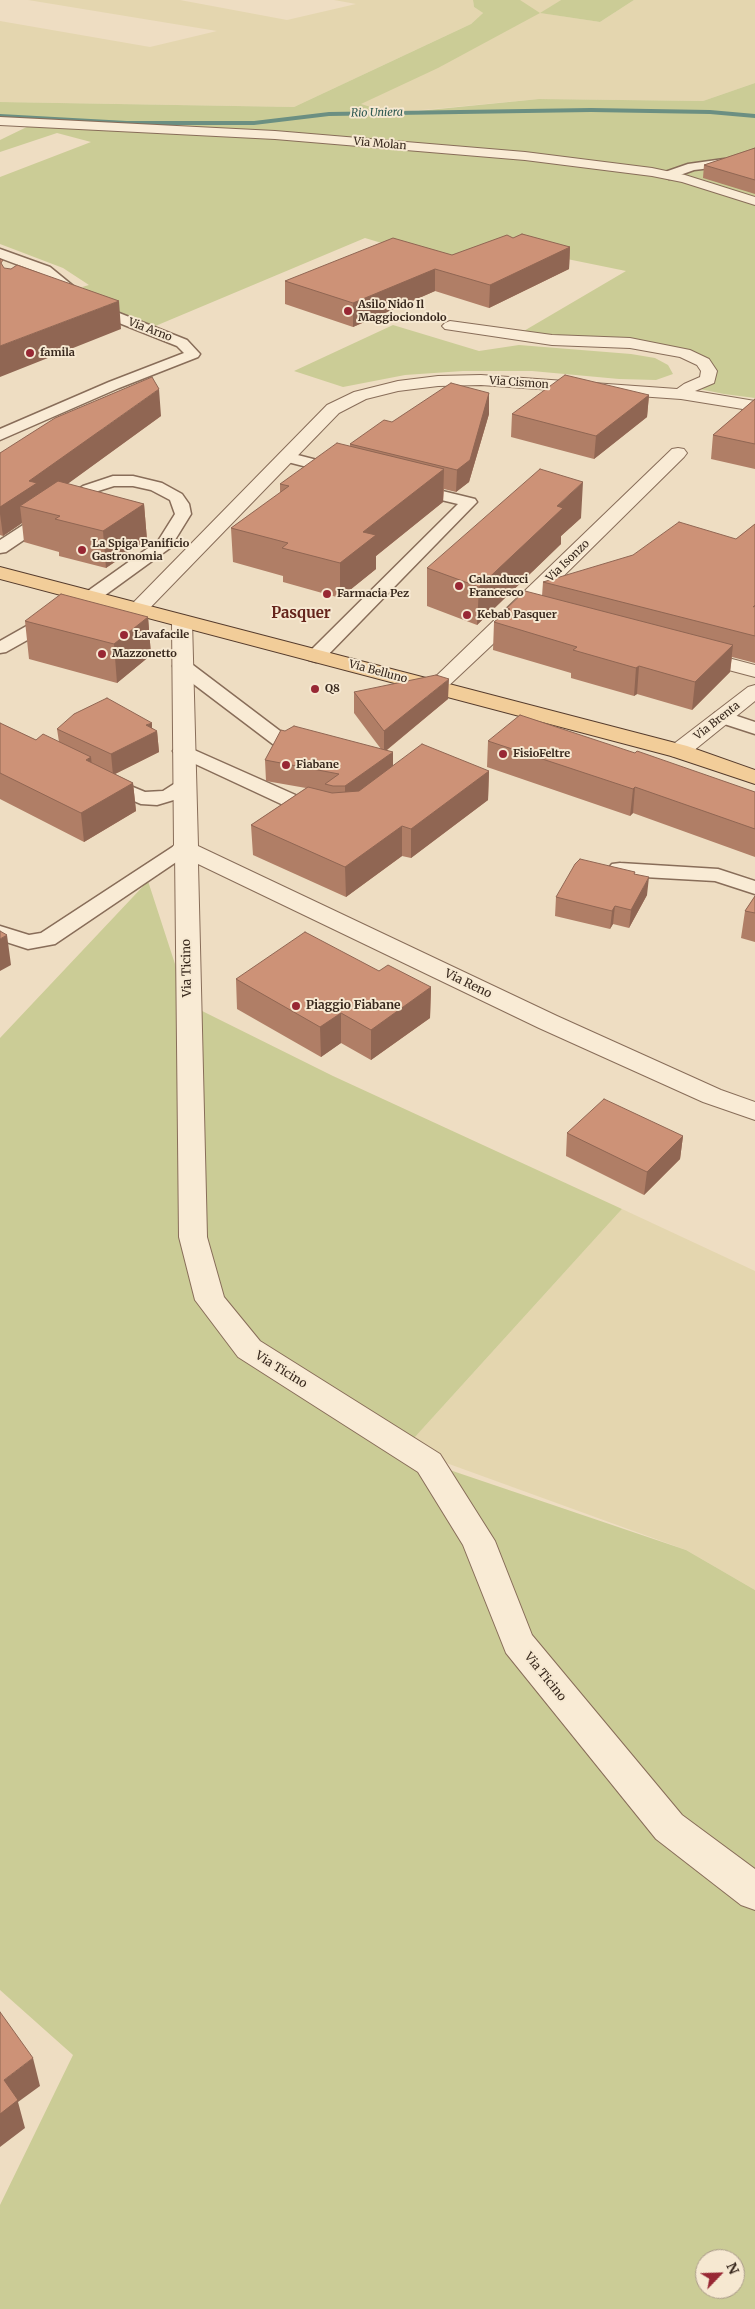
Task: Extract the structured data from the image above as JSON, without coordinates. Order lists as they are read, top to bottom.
{
  "streets": {
    "main road": ["Via Belluno"],
    "street": [
      "Via Molan",
      "Via Cismon",
      "Via Isonzo",
      "Via Brenta",
      "Via Ticino",
      "Via Reno"
    ],
    "lane": ["Via Arno"]
  },
  "crossings": [
    ["Via Cismon", "Via Belluno"],
    ["Via Isonzo", "Via Belluno"],
    ["Via Belluno", "Via Brenta"],
    ["Via Belluno", "Via Ticino"],
    ["Via Ticino", "Via Reno"]
  ],
  "districts": ["Pasquer"],
  "water": ["Rio Uniera"],
  "places": [
    "Asilo Nido Il Maggiociondolo",
    "famila",
    "La Spiga Panificio Gastronomia",
    "Calanducci Francesco",
    "Farmacia Pez",
    "Kebab Pasquer",
    "Lavafacile",
    "Mazzonetto",
    "Q8",
    "FisioFeltre",
    "Fiabane",
    "Piaggio Fiabane"
  ],
  "north": "top right"
}
